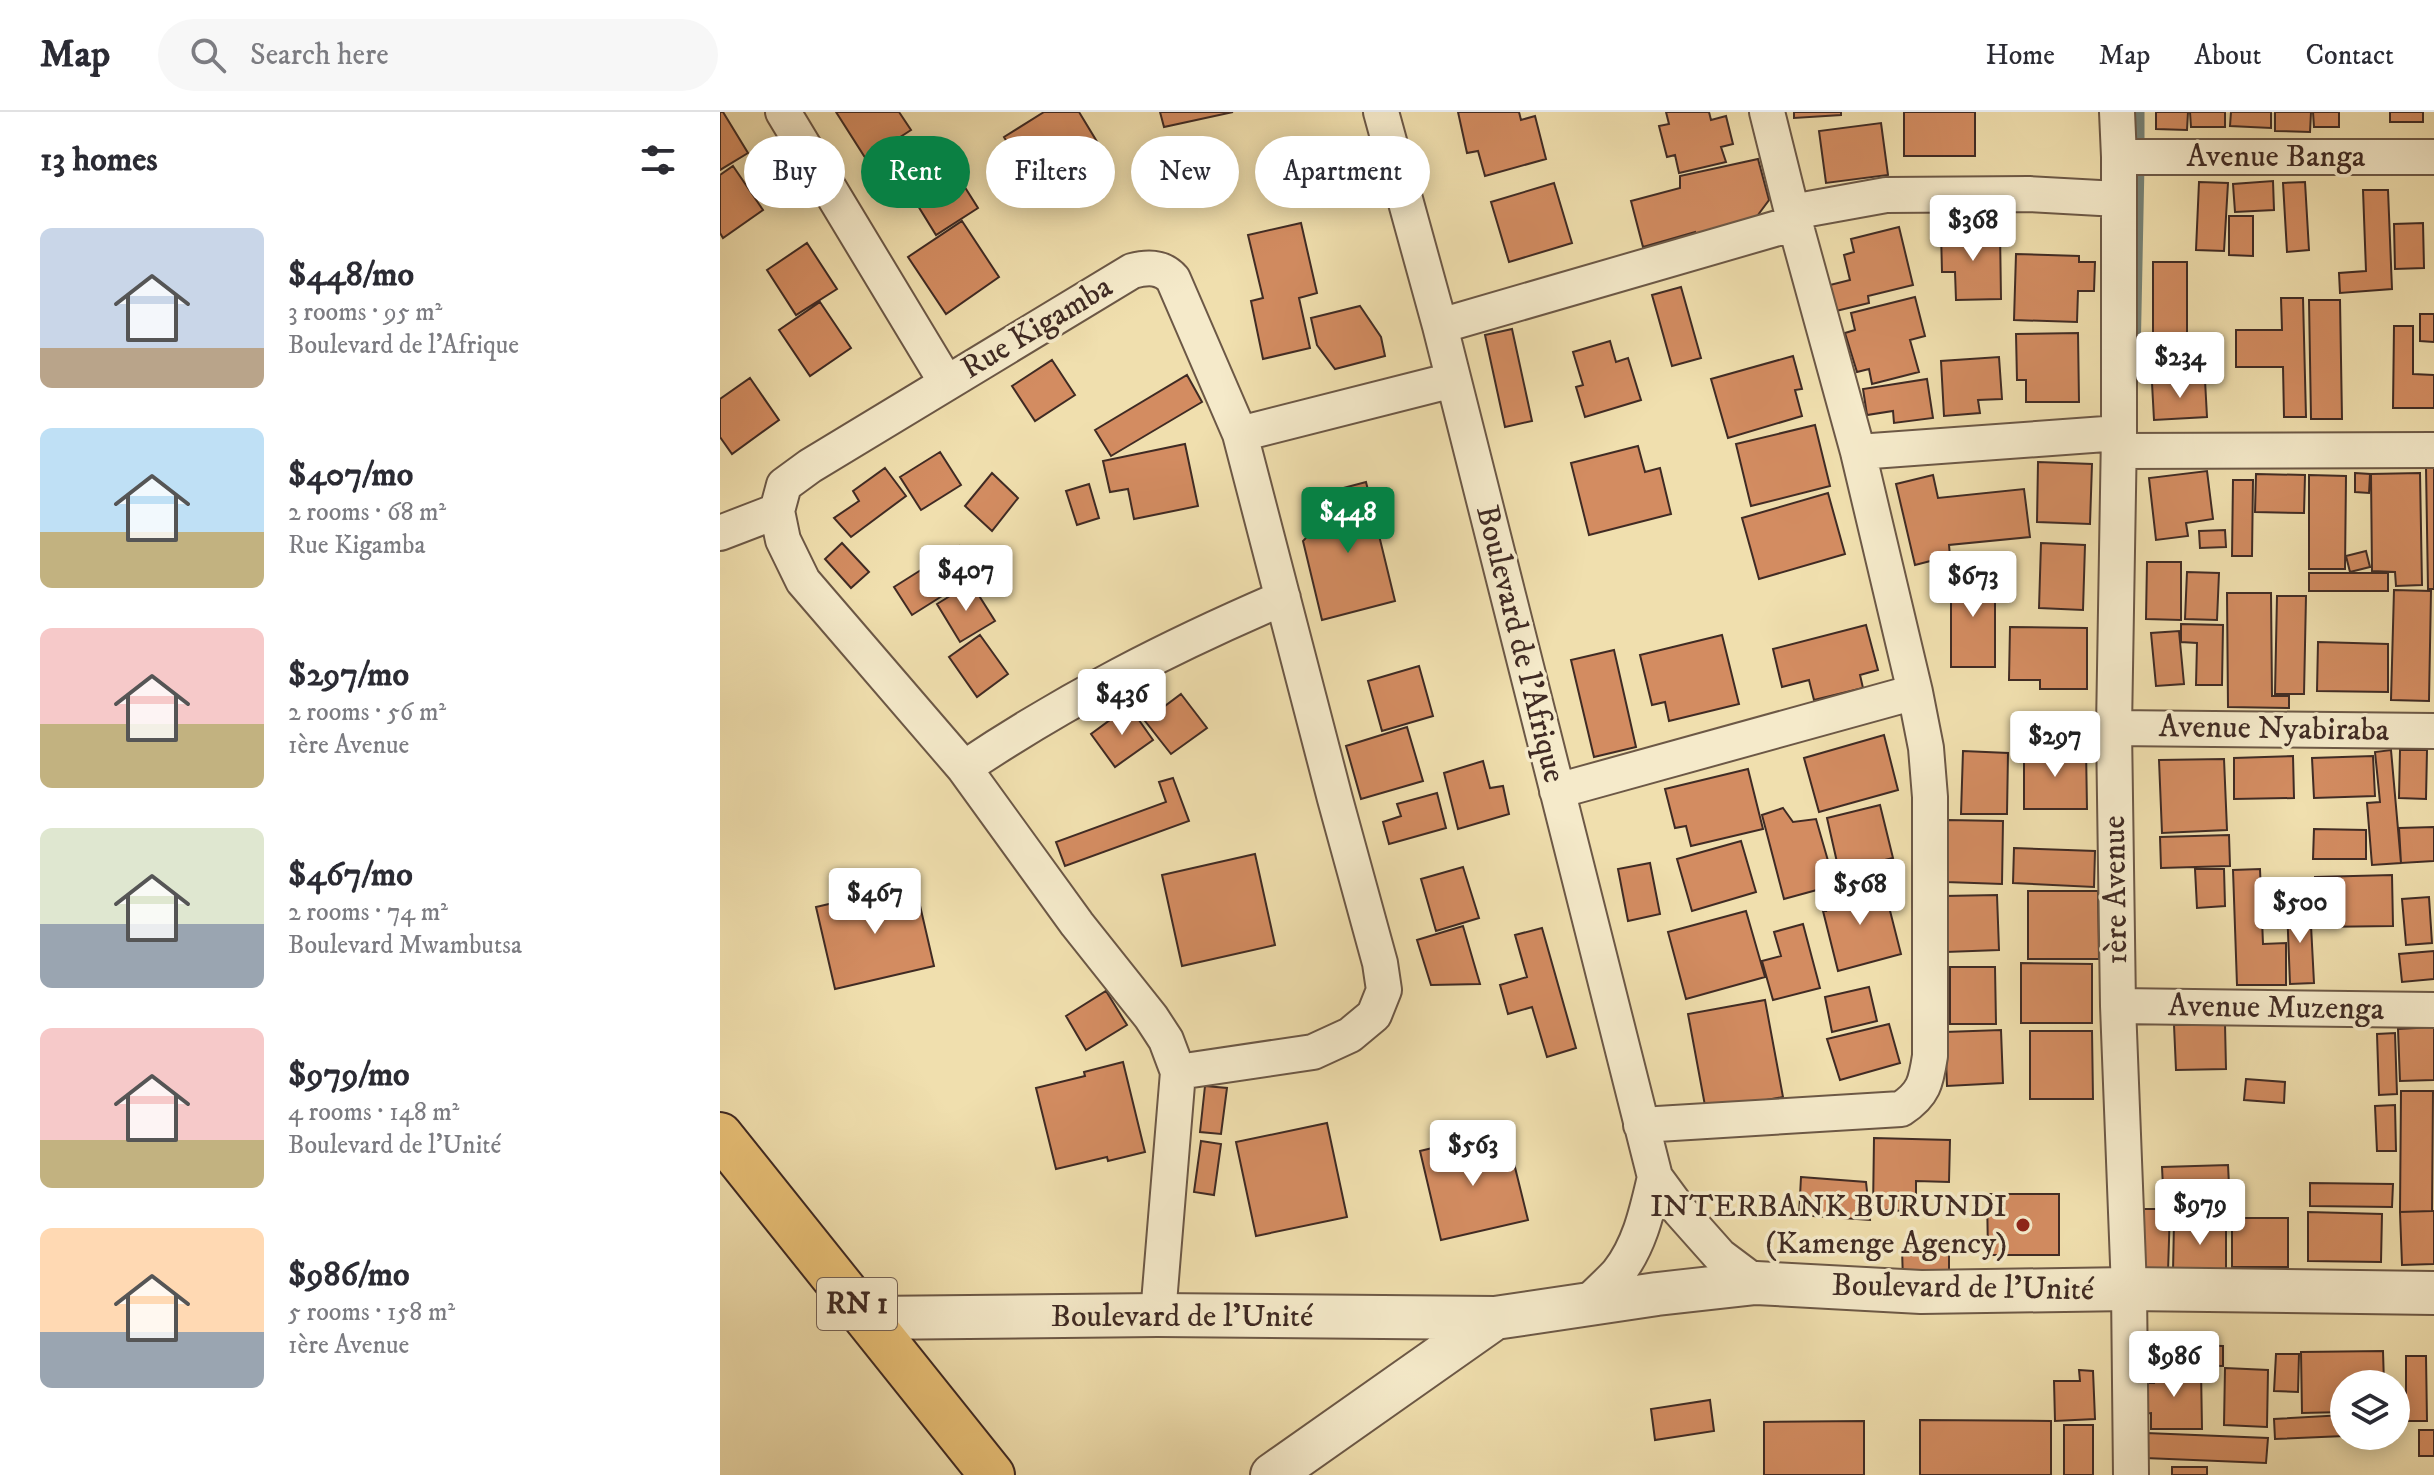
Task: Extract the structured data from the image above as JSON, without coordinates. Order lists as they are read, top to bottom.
{
  "streets": {
    "highway": ["RN 1"],
    "street": [
      "Avenue Banga",
      "Rue Kigamba",
      "Boulevard de l'Afrique",
      "Avenue Nyabiraba",
      "1ère Avenue",
      "Avenue Muzenga",
      "Boulevard de l'Unité"
    ]
  },
  "crossings": [
    ["Avenue Banga", "1ère Avenue"],
    ["Boulevard de l'Afrique", "Boulevard de l'Unité"],
    ["Avenue Nyabiraba", "1ère Avenue"],
    ["1ère Avenue", "Avenue Muzenga"],
    ["1ère Avenue", "Boulevard de l'Unité"],
    ["Boulevard de l'Unité", "RN 1"]
  ],
  "places": ["INTERBANK BURUNDI (Kamenge Agency)"],
  "page": {
    "header": "Map",
    "search": "Search here",
    "nav": [
      "Home",
      "Map",
      "About",
      "Contact"
    ],
    "heading": "13 homes",
    "chip": [
      "Buy",
      "Rent",
      "Filters",
      "New",
      "Apartment"
    ],
    "price": [
      "$368",
      "$234",
      "$448",
      "$407",
      "$673",
      "$436",
      "$297",
      "$568",
      "$467",
      "$500",
      "$563",
      "$979",
      "$986"
    ],
    "list": [
      {
        "name": "$448/mo",
        "note": "3 rooms · 95 m² · Boulevard de l'Afrique"
      },
      {
        "name": "$407/mo",
        "note": "2 rooms · 68 m² · Rue Kigamba"
      },
      {
        "name": "$297/mo",
        "note": "2 rooms · 56 m² · 1ère Avenue"
      },
      {
        "name": "$467/mo",
        "note": "2 rooms · 74 m² · Boulevard Mwambutsa"
      },
      {
        "name": "$979/mo",
        "note": "4 rooms · 148 m² · Boulevard de l'Unité"
      },
      {
        "name": "$986/mo",
        "note": "5 rooms · 158 m² · 1ère Avenue"
      }
    ]
  }
}
